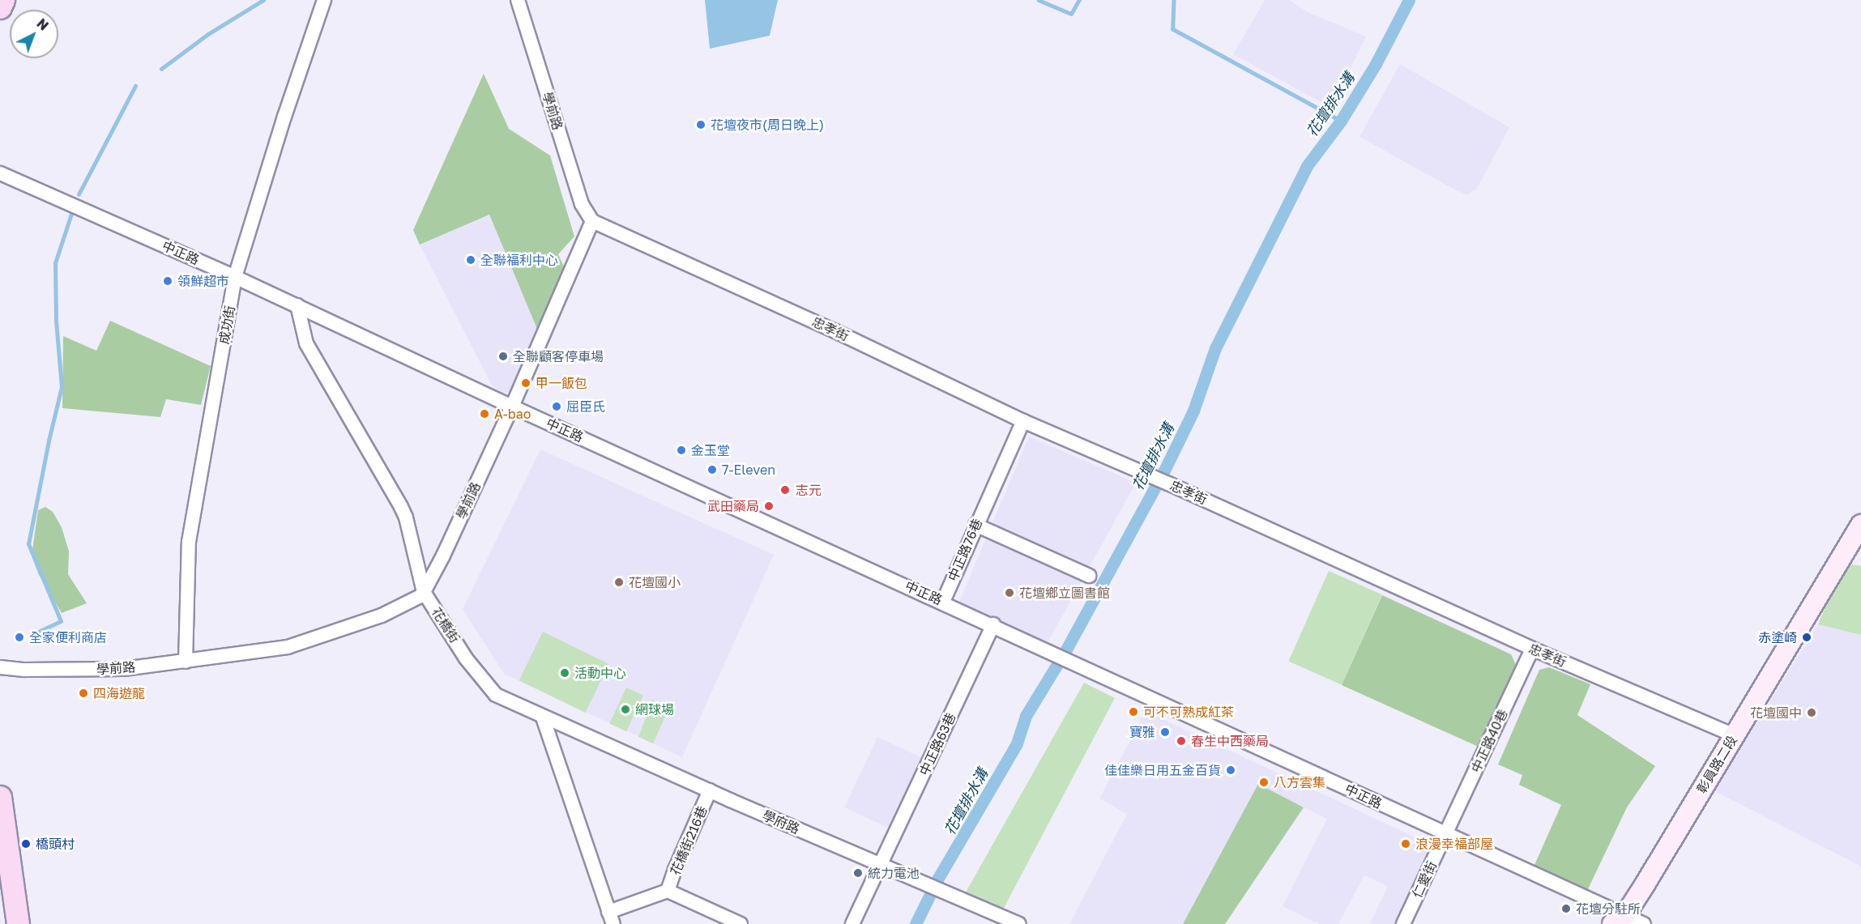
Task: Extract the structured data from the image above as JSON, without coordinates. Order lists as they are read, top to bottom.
{
  "streets": {
    "main road": ["彰員路二段"],
    "street": [
      "學前路",
      "中正路",
      "成功街",
      "忠孝街",
      "中正路76巷",
      "花橋街",
      "中正路40巷",
      "中正路63巷",
      "學府路",
      "花橋街216巷",
      "仁愛街"
    ]
  },
  "crossings": [
    ["學前路", "中正路"],
    ["學前路", "成功街"],
    ["學前路", "忠孝街"],
    ["學前路", "花橋街"],
    ["中正路", "成功街"],
    ["中正路", "中正路76巷"],
    ["中正路", "花橋街"],
    ["中正路", "中正路40巷"],
    ["中正路", "中正路63巷"],
    ["中正路", "彰員路二段"],
    ["中正路", "仁愛街"],
    ["忠孝街", "中正路76巷"],
    ["忠孝街", "中正路40巷"],
    ["忠孝街", "彰員路二段"],
    ["花橋街", "學府路"],
    ["中正路40巷", "仁愛街"],
    ["中正路63巷", "學府路"],
    ["學府路", "花橋街216巷"]
  ],
  "water": ["花壇排水溝"],
  "places": [
    "花壇夜市(周日晚上)",
    "全聯福利中心",
    "領鮮超市",
    "全聯顧客停車場",
    "甲一飯包",
    "屈臣氏",
    "A-bao",
    "金玉堂",
    "7-Eleven",
    "志元",
    "武田藥局",
    "花壇國小",
    "花壇鄉立圖書館",
    "全家便利商店",
    "赤塗崎",
    "活動中心",
    "四海遊龍",
    "網球場",
    "可不可熟成紅茶",
    "花壇國中",
    "寶雅",
    "春生中西藥局",
    "佳佳樂日用五金百貨",
    "八方雲集",
    "橋頭村",
    "浪漫幸福部屋",
    "統力電池",
    "花壇分駐所"
  ],
  "north": "top right"
}
